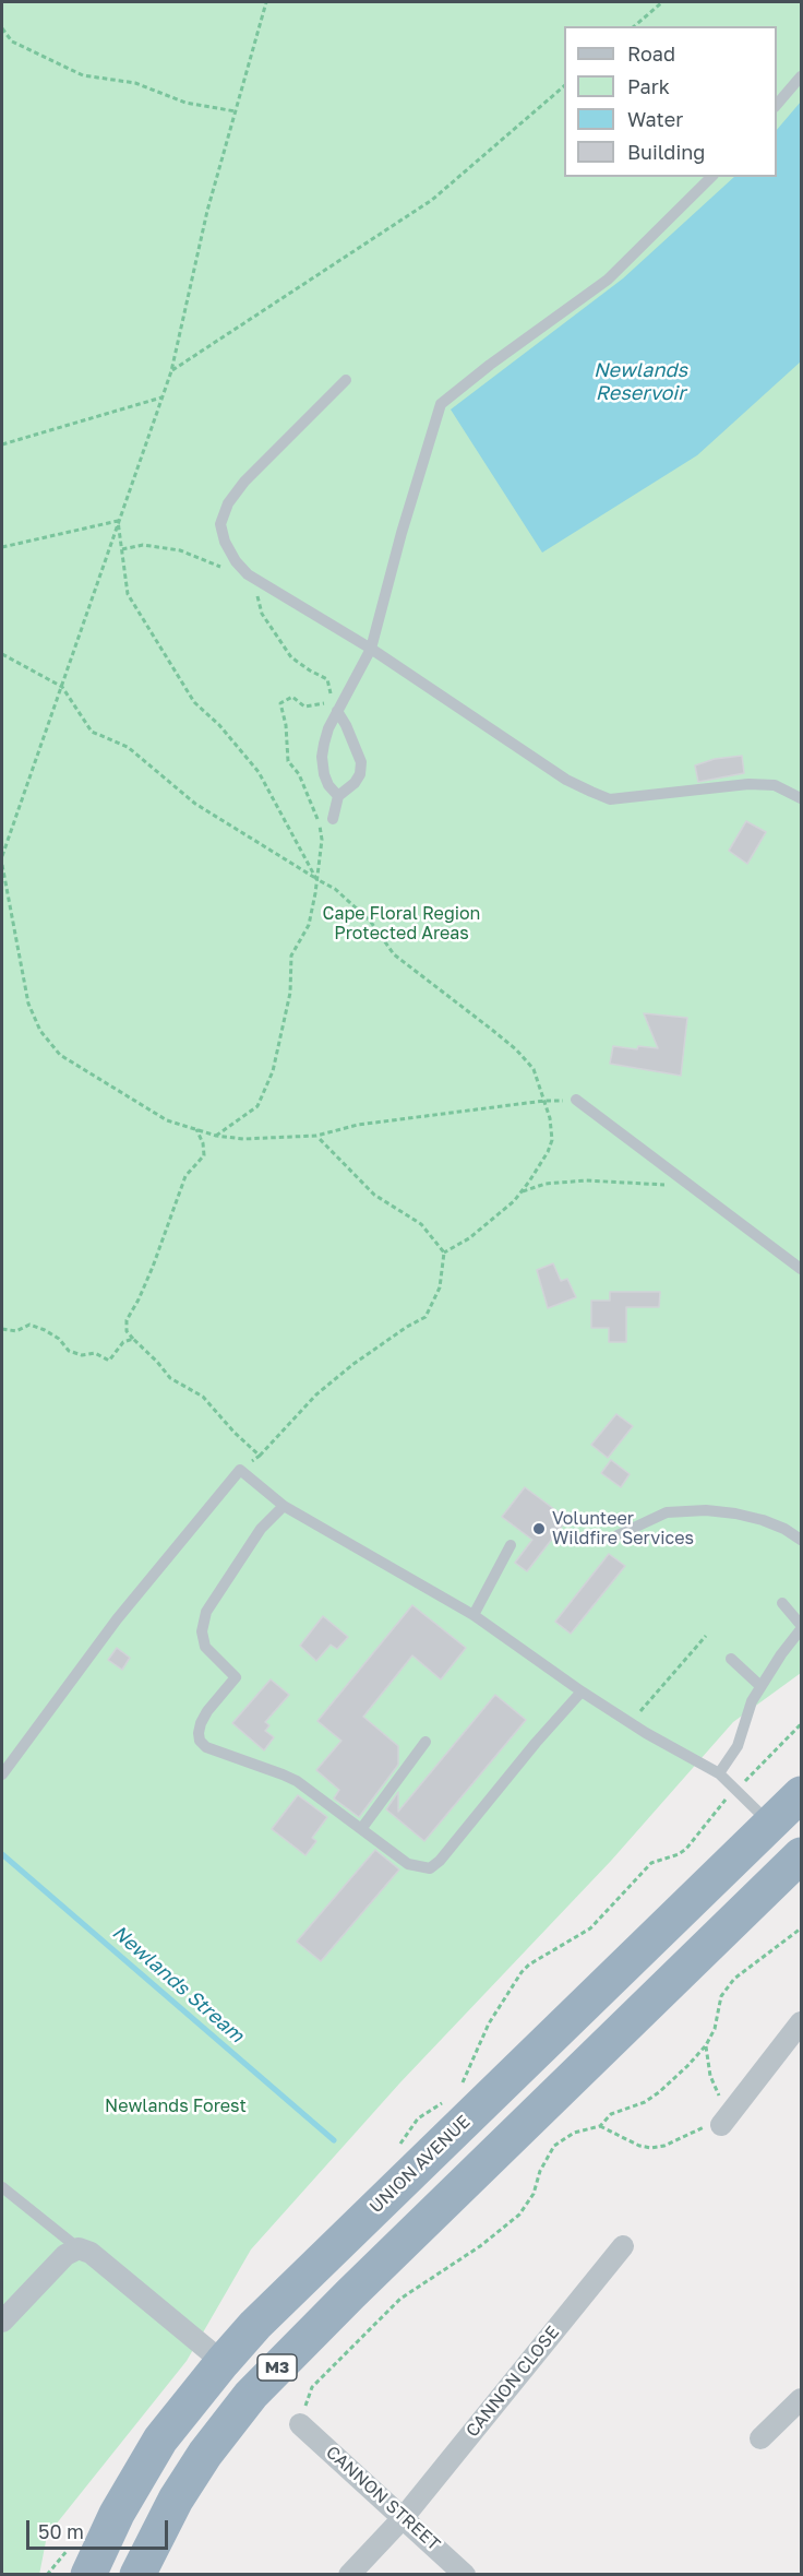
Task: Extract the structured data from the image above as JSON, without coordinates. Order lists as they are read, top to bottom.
{
  "streets": {
    "highway": ["UNION AVENUE", "M3"],
    "street": ["CANNON CLOSE", "CANNON STREET"]
  },
  "crossings": [
    ["CANNON CLOSE", "CANNON STREET"]
  ],
  "water": ["Newlands Reservoir", "Newlands Stream"],
  "parks": ["Cape Floral Region Protected Areas", "Newlands Forest"],
  "places": ["Volunteer Wildfire Services"],
  "legend": [
    "Road",
    "Park",
    "Water",
    "Building"
  ],
  "scale_bar": "50 m"
}
